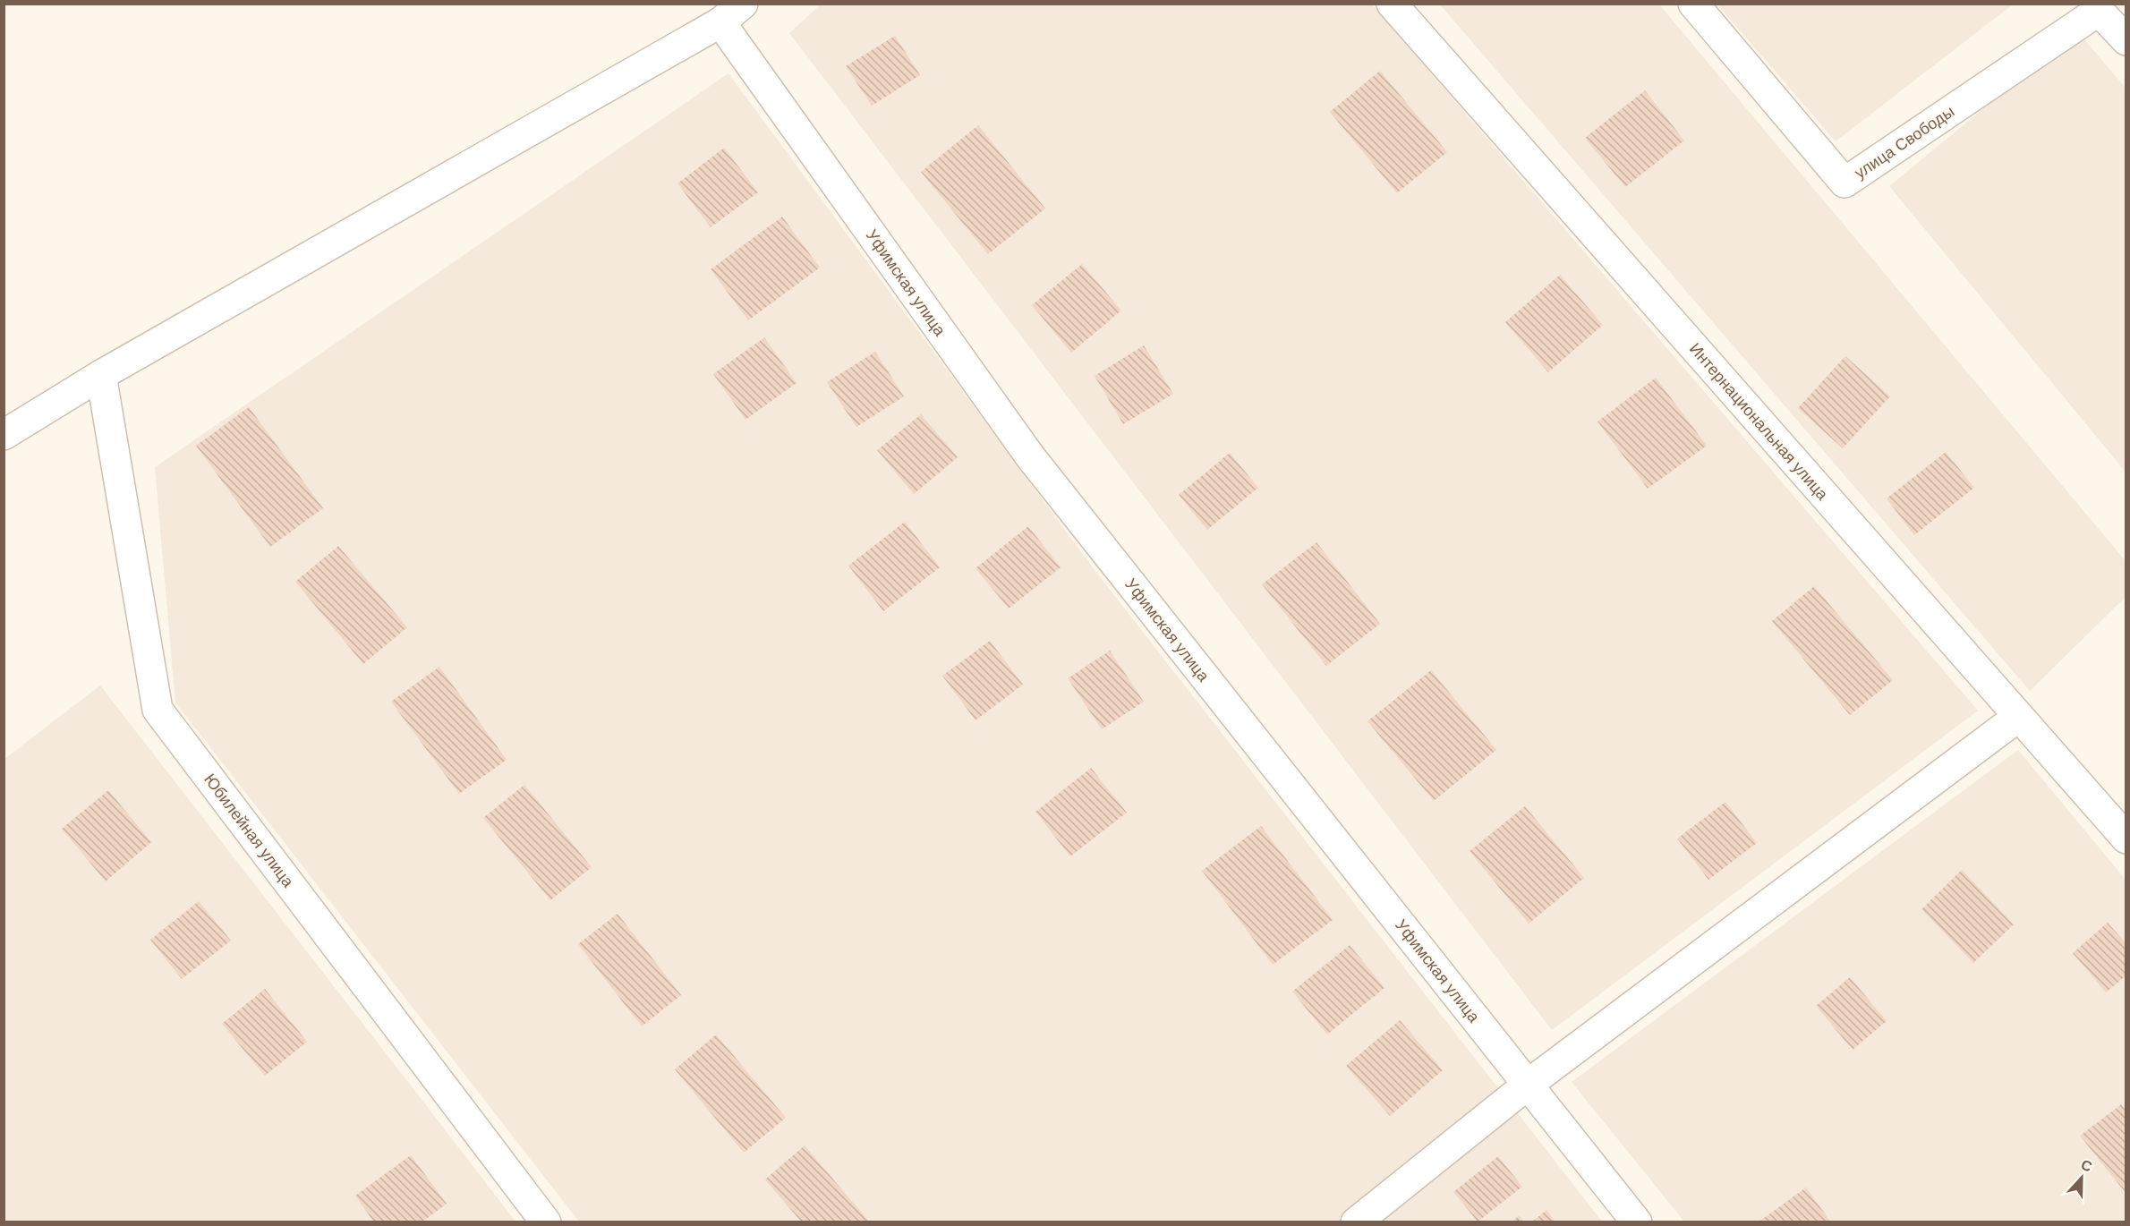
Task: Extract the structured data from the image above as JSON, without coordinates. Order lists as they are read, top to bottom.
{
  "streets": {
    "street": [
      "улица Свободы",
      "Уфимская улица",
      "Интернациональная улица",
      "Юбилейная улица"
    ]
  },
  "north": "top"
}
